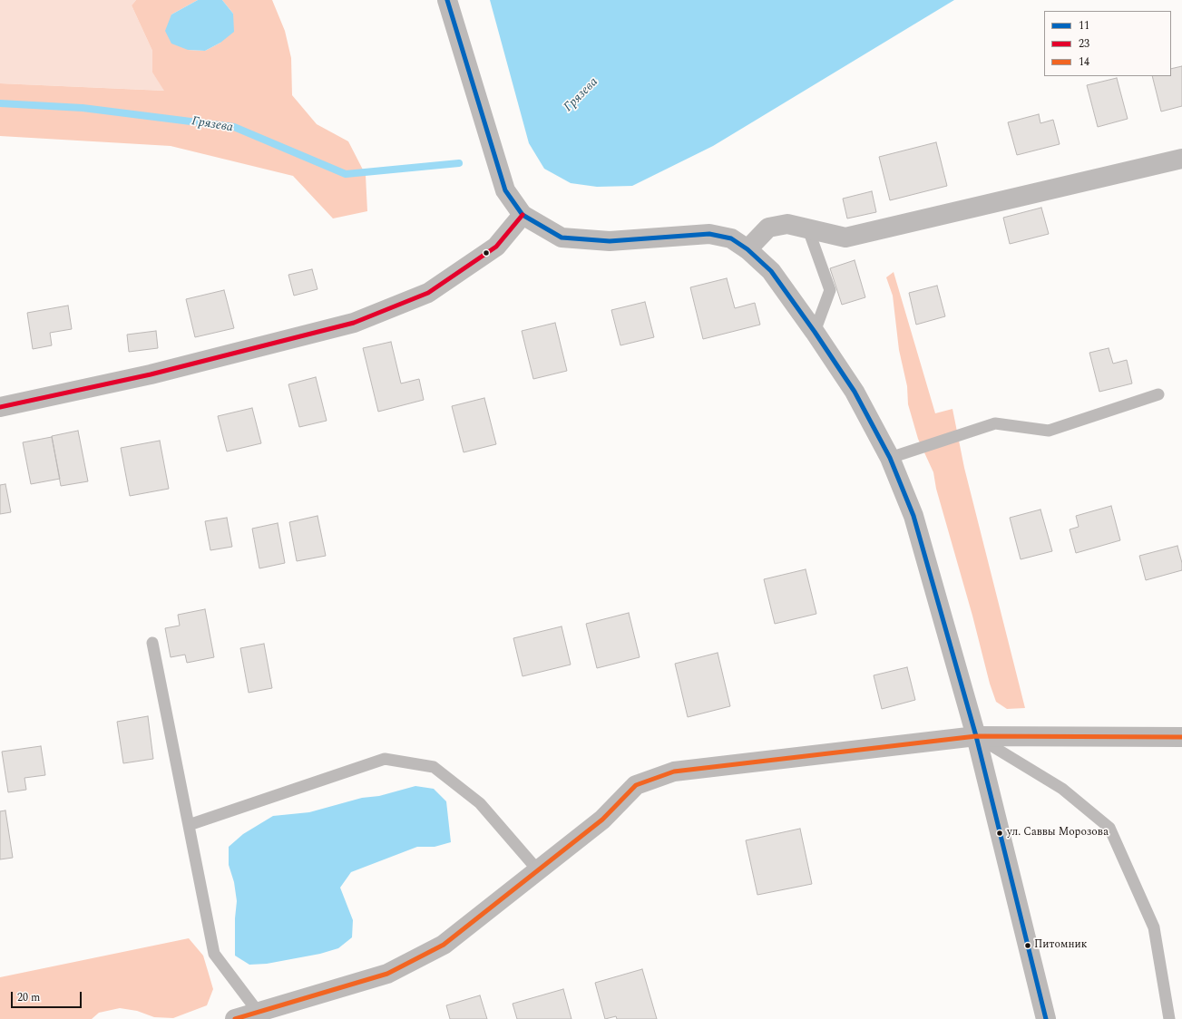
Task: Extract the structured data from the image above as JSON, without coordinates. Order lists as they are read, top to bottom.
{
  "water": ["Грязева"],
  "places": ["ул. Саввы Морозова", "Питомник"],
  "lines": ["transit line 11", "transit line 23", "transit line 14"],
  "legend": ["11", "23", "14"],
  "scale_bar": "20 m"
}
